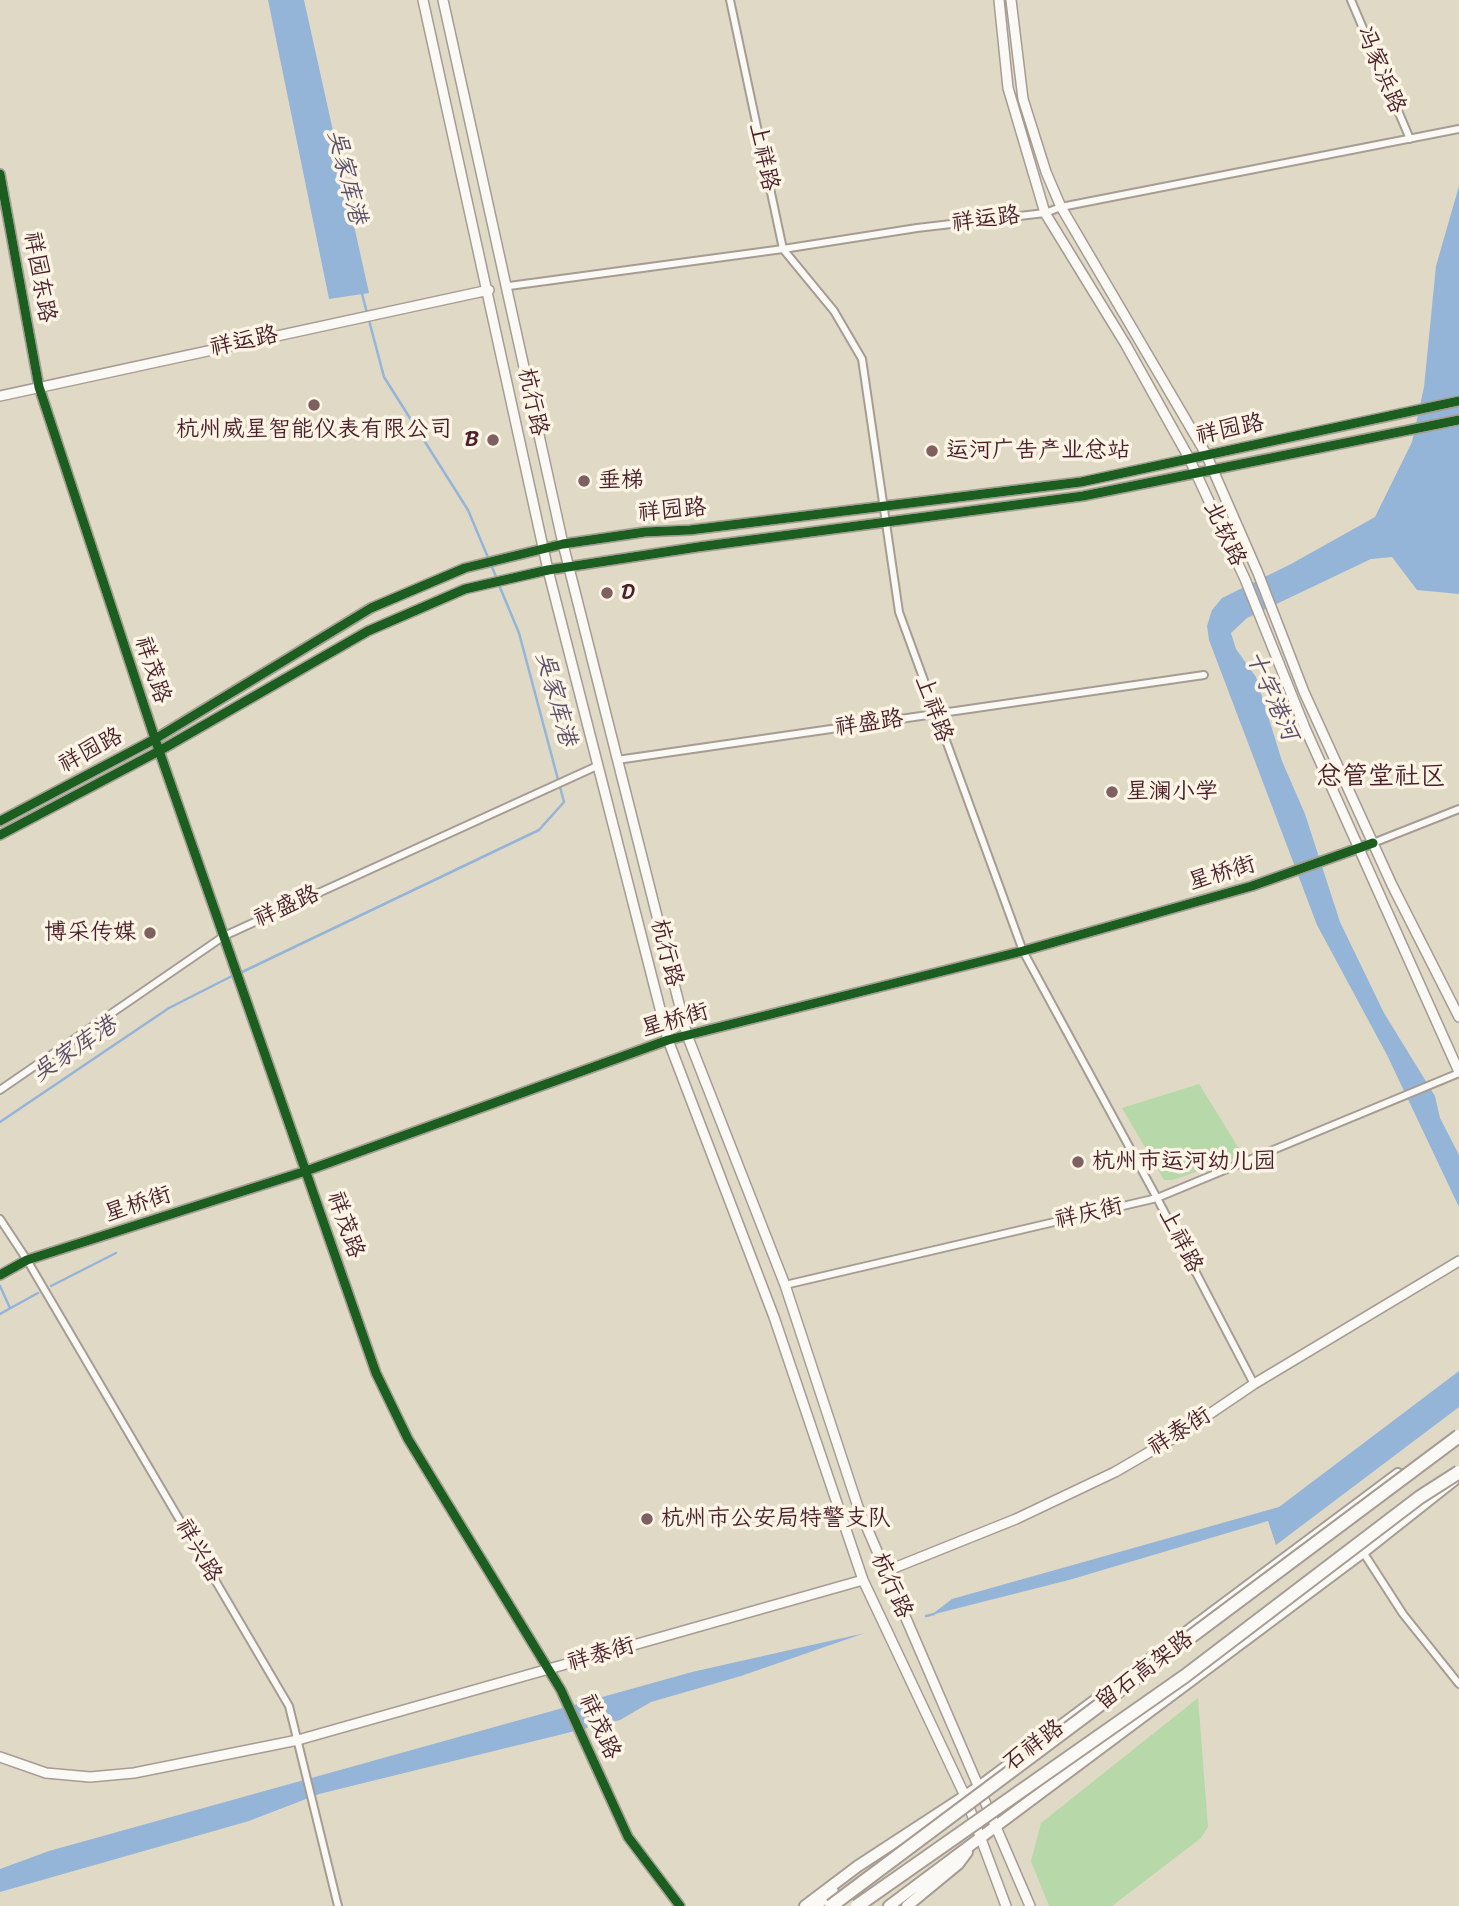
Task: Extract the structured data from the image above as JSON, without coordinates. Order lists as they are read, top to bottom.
{
  "streets": {
    "highway": ["留石高架路"],
    "main road": ["石祥路"],
    "street": [
      "冯家浜路",
      "上祥路",
      "祥运路",
      "祥园东路",
      "杭行路",
      "祥园路",
      "北软路",
      "祥茂路",
      "祥盛路",
      "星桥街",
      "祥庆街",
      "祥泰街",
      "祥兴路"
    ]
  },
  "crossings": [
    ["冯家浜路", "祥运路"],
    ["上祥路", "祥运路"],
    ["上祥路", "祥园路"],
    ["上祥路", "祥盛路"],
    ["上祥路", "星桥街"],
    ["上祥路", "祥庆街"],
    ["上祥路", "祥泰街"],
    ["祥运路", "祥园东路"],
    ["祥运路", "杭行路"],
    ["祥运路", "北软路"],
    ["祥运路", "祥茂路"],
    ["祥园东路", "祥茂路"],
    ["杭行路", "祥园路"],
    ["杭行路", "祥盛路"],
    ["杭行路", "星桥街"],
    ["杭行路", "祥庆街"],
    ["杭行路", "祥泰街"],
    ["杭行路", "石祥路"],
    ["祥园路", "北软路"],
    ["祥园路", "祥茂路"],
    ["北软路", "星桥街"],
    ["北软路", "祥庆街"],
    ["祥茂路", "祥盛路"],
    ["祥茂路", "星桥街"],
    ["祥茂路", "祥泰街"],
    ["星桥街", "祥兴路"],
    ["祥泰街", "祥兴路"],
    ["留石高架路", "石祥路"]
  ],
  "districts": ["总管堂社区"],
  "water": ["吴家库港", "十字港河"],
  "places": [
    "杭州威星智能仪表有限公司",
    "B",
    "运河广告产业总站",
    "垂梯",
    "D",
    "星澜小学",
    "博采传媒",
    "杭州市运河幼儿园",
    "杭州市公安局特警支队"
  ]
}
